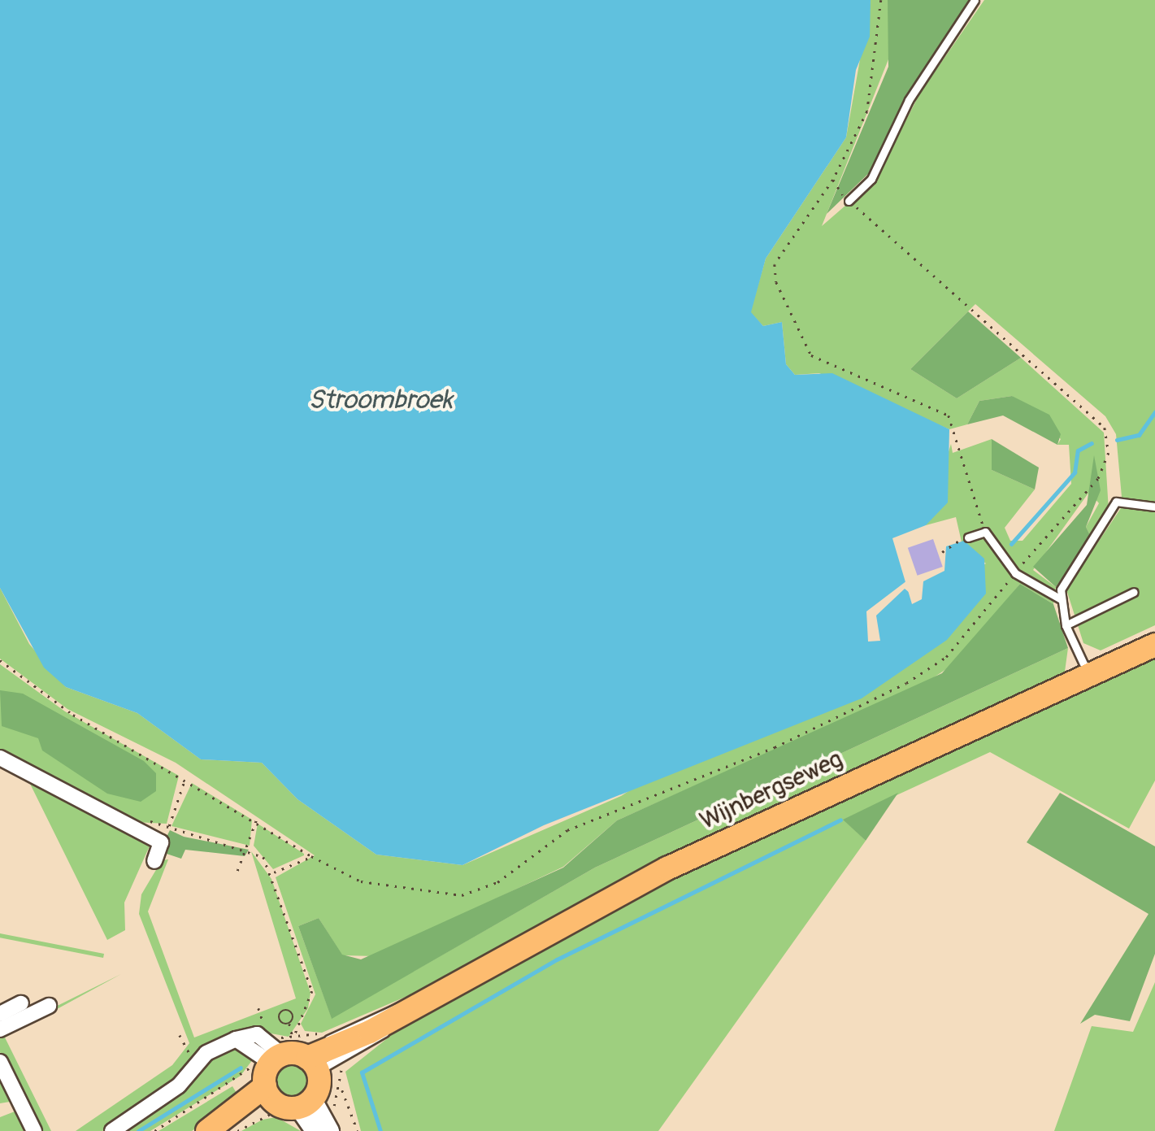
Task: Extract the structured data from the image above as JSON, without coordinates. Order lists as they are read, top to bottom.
{
  "streets": {
    "main road": ["Wijnbergseweg"]
  },
  "water": ["Stroombroek"]
}
